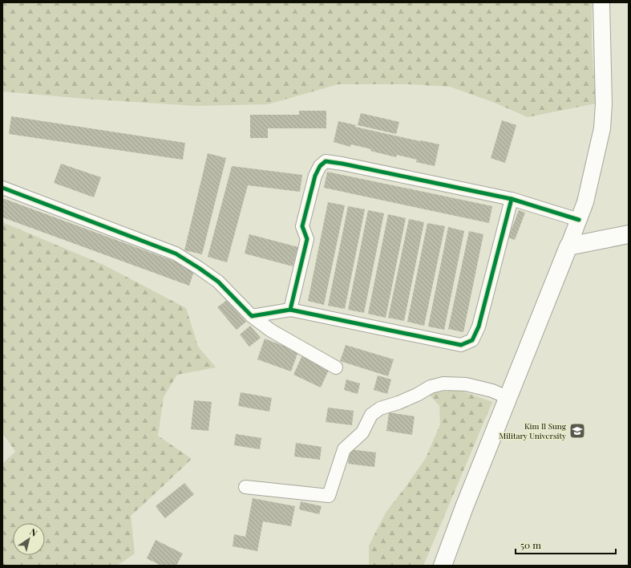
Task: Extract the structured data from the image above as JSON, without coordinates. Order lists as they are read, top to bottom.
{
  "places": {
    "school or university": ["Kim Il Sung Military University"]
  },
  "scale_bar": "50 m",
  "north": "top right"
}
